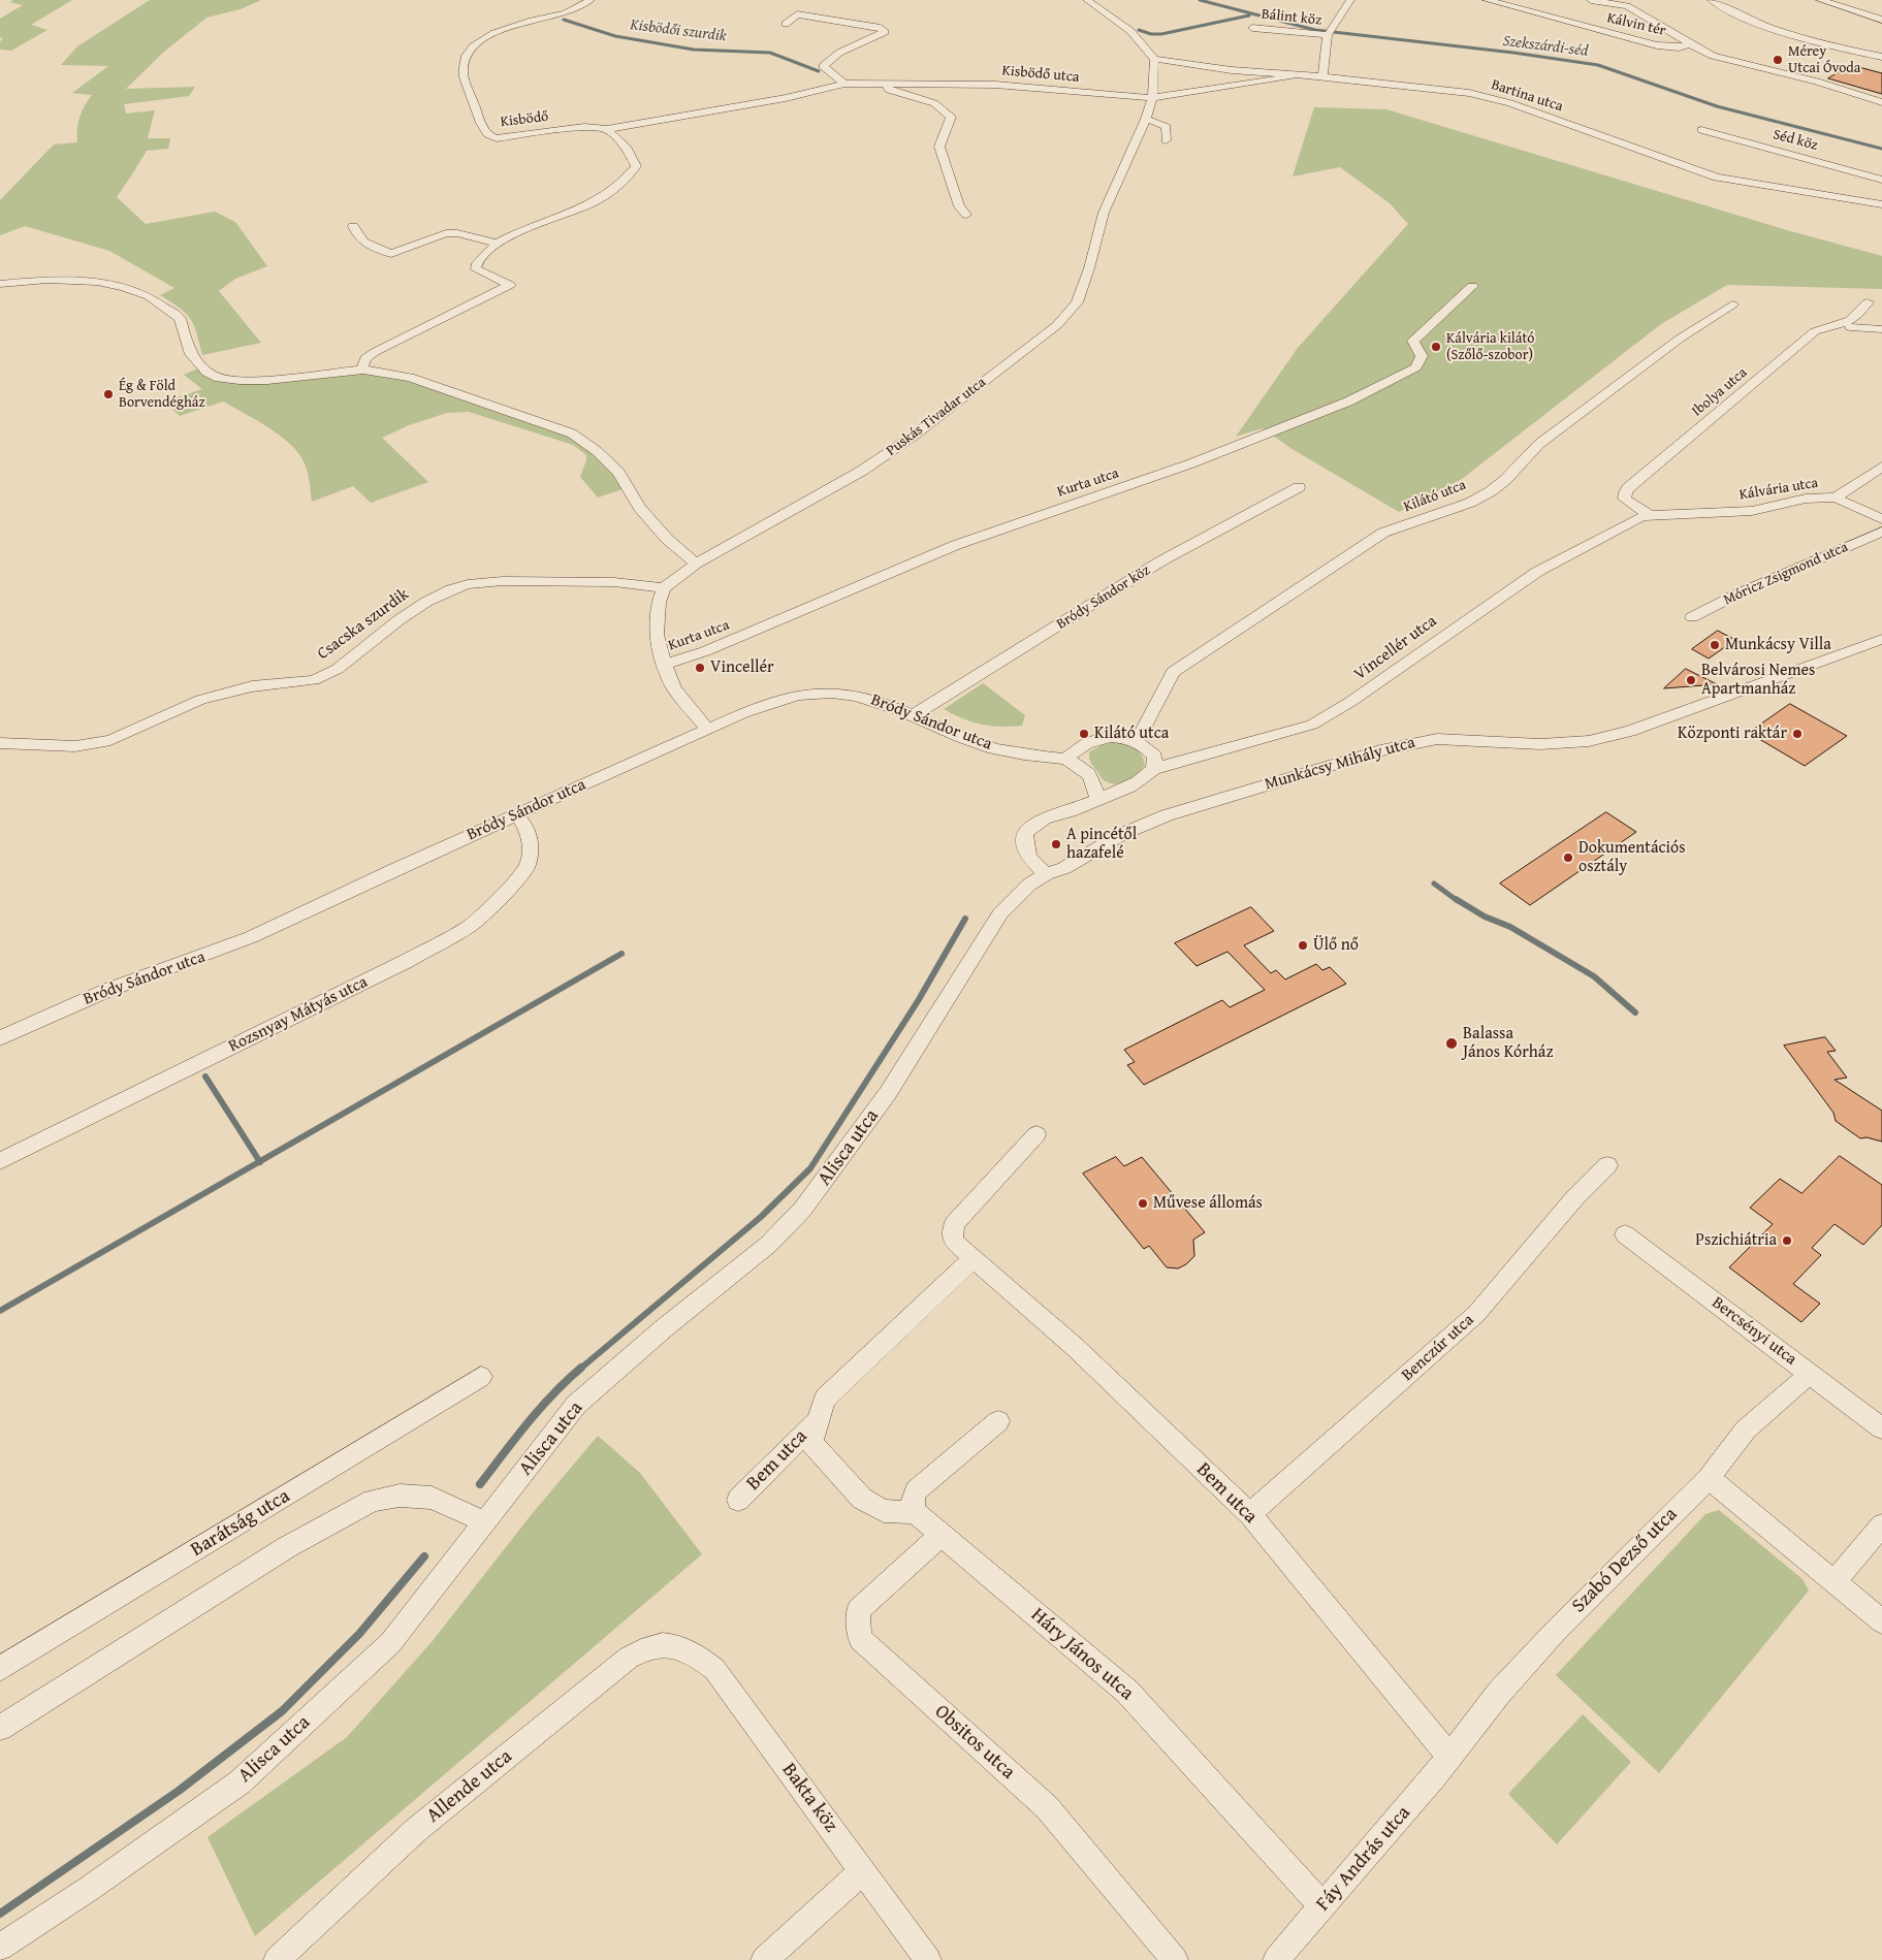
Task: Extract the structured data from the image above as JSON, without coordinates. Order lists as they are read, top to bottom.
{
  "streets": {
    "street": [
      "Bálint köz",
      "Kálvin tér",
      "Kisbödő utca",
      "Bartina utca",
      "Kisbödő",
      "Séd köz",
      "Ibolya utca",
      "Puskás Tivadar utca",
      "Kurta utca",
      "Kálvária utca",
      "Kilátó utca",
      "Móricz Zsigmond utca",
      "Bródy Sándor köz",
      "Csacska szurdik",
      "Vincellér utca",
      "Bródy Sándor utca",
      "Munkácsy Mihály utca",
      "Rozsnyay Mátyás utca",
      "Alisca utca",
      "Bercsényi utca",
      "Benczúr utca",
      "Bem utca",
      "Barátság utca",
      "Szabó Dezső utca",
      "Háry János utca",
      "Obsitos utca",
      "Allende utca",
      "Bakta köz",
      "Fáy András utca"
    ]
  },
  "crossings": [
    ["Bálint köz", "Bartina utca"],
    ["Kisbödő utca", "Bartina utca"],
    ["Kisbödő utca", "Kisbödő"],
    ["Kisbödő utca", "Puskás Tivadar utca"],
    ["Bartina utca", "Puskás Tivadar utca"],
    ["Ibolya utca", "Kálvária utca"],
    ["Ibolya utca", "Vincellér utca"],
    ["Puskás Tivadar utca", "Csacska szurdik"],
    ["Kálvária utca", "Vincellér utca"],
    ["Bródy Sándor köz", "Bródy Sándor utca"],
    ["Bródy Sándor utca", "Rozsnyay Mátyás utca"],
    ["Munkácsy Mihály utca", "Alisca utca"],
    ["Bercsényi utca", "Szabó Dezső utca"],
    ["Benczúr utca", "Bem utca"],
    ["Bem utca", "Szabó Dezső utca"],
    ["Bem utca", "Háry János utca"],
    ["Bem utca", "Fáy András utca"],
    ["Szabó Dezső utca", "Fáy András utca"],
    ["Háry János utca", "Obsitos utca"],
    ["Háry János utca", "Fáy András utca"],
    ["Allende utca", "Bakta köz"]
  ],
  "water": ["Kisbödői szurdik", "Szekszárdi-séd"],
  "places": [
    "Mérey Utcai Óvoda",
    "Kálvária kilátó (Szőlő-szobor)",
    "Ég & Föld Borvendégház",
    "Munkácsy Villa",
    "Vincellér",
    "Belvárosi Nemes Apartmanház",
    "Kilátó utca",
    "Központi raktár",
    "A pincétől hazafelé",
    "Dokumentációs osztály",
    "Ülő nő",
    "Balassa János Kórház",
    "Művese állomás",
    "Pszichiátria"
  ]
}
